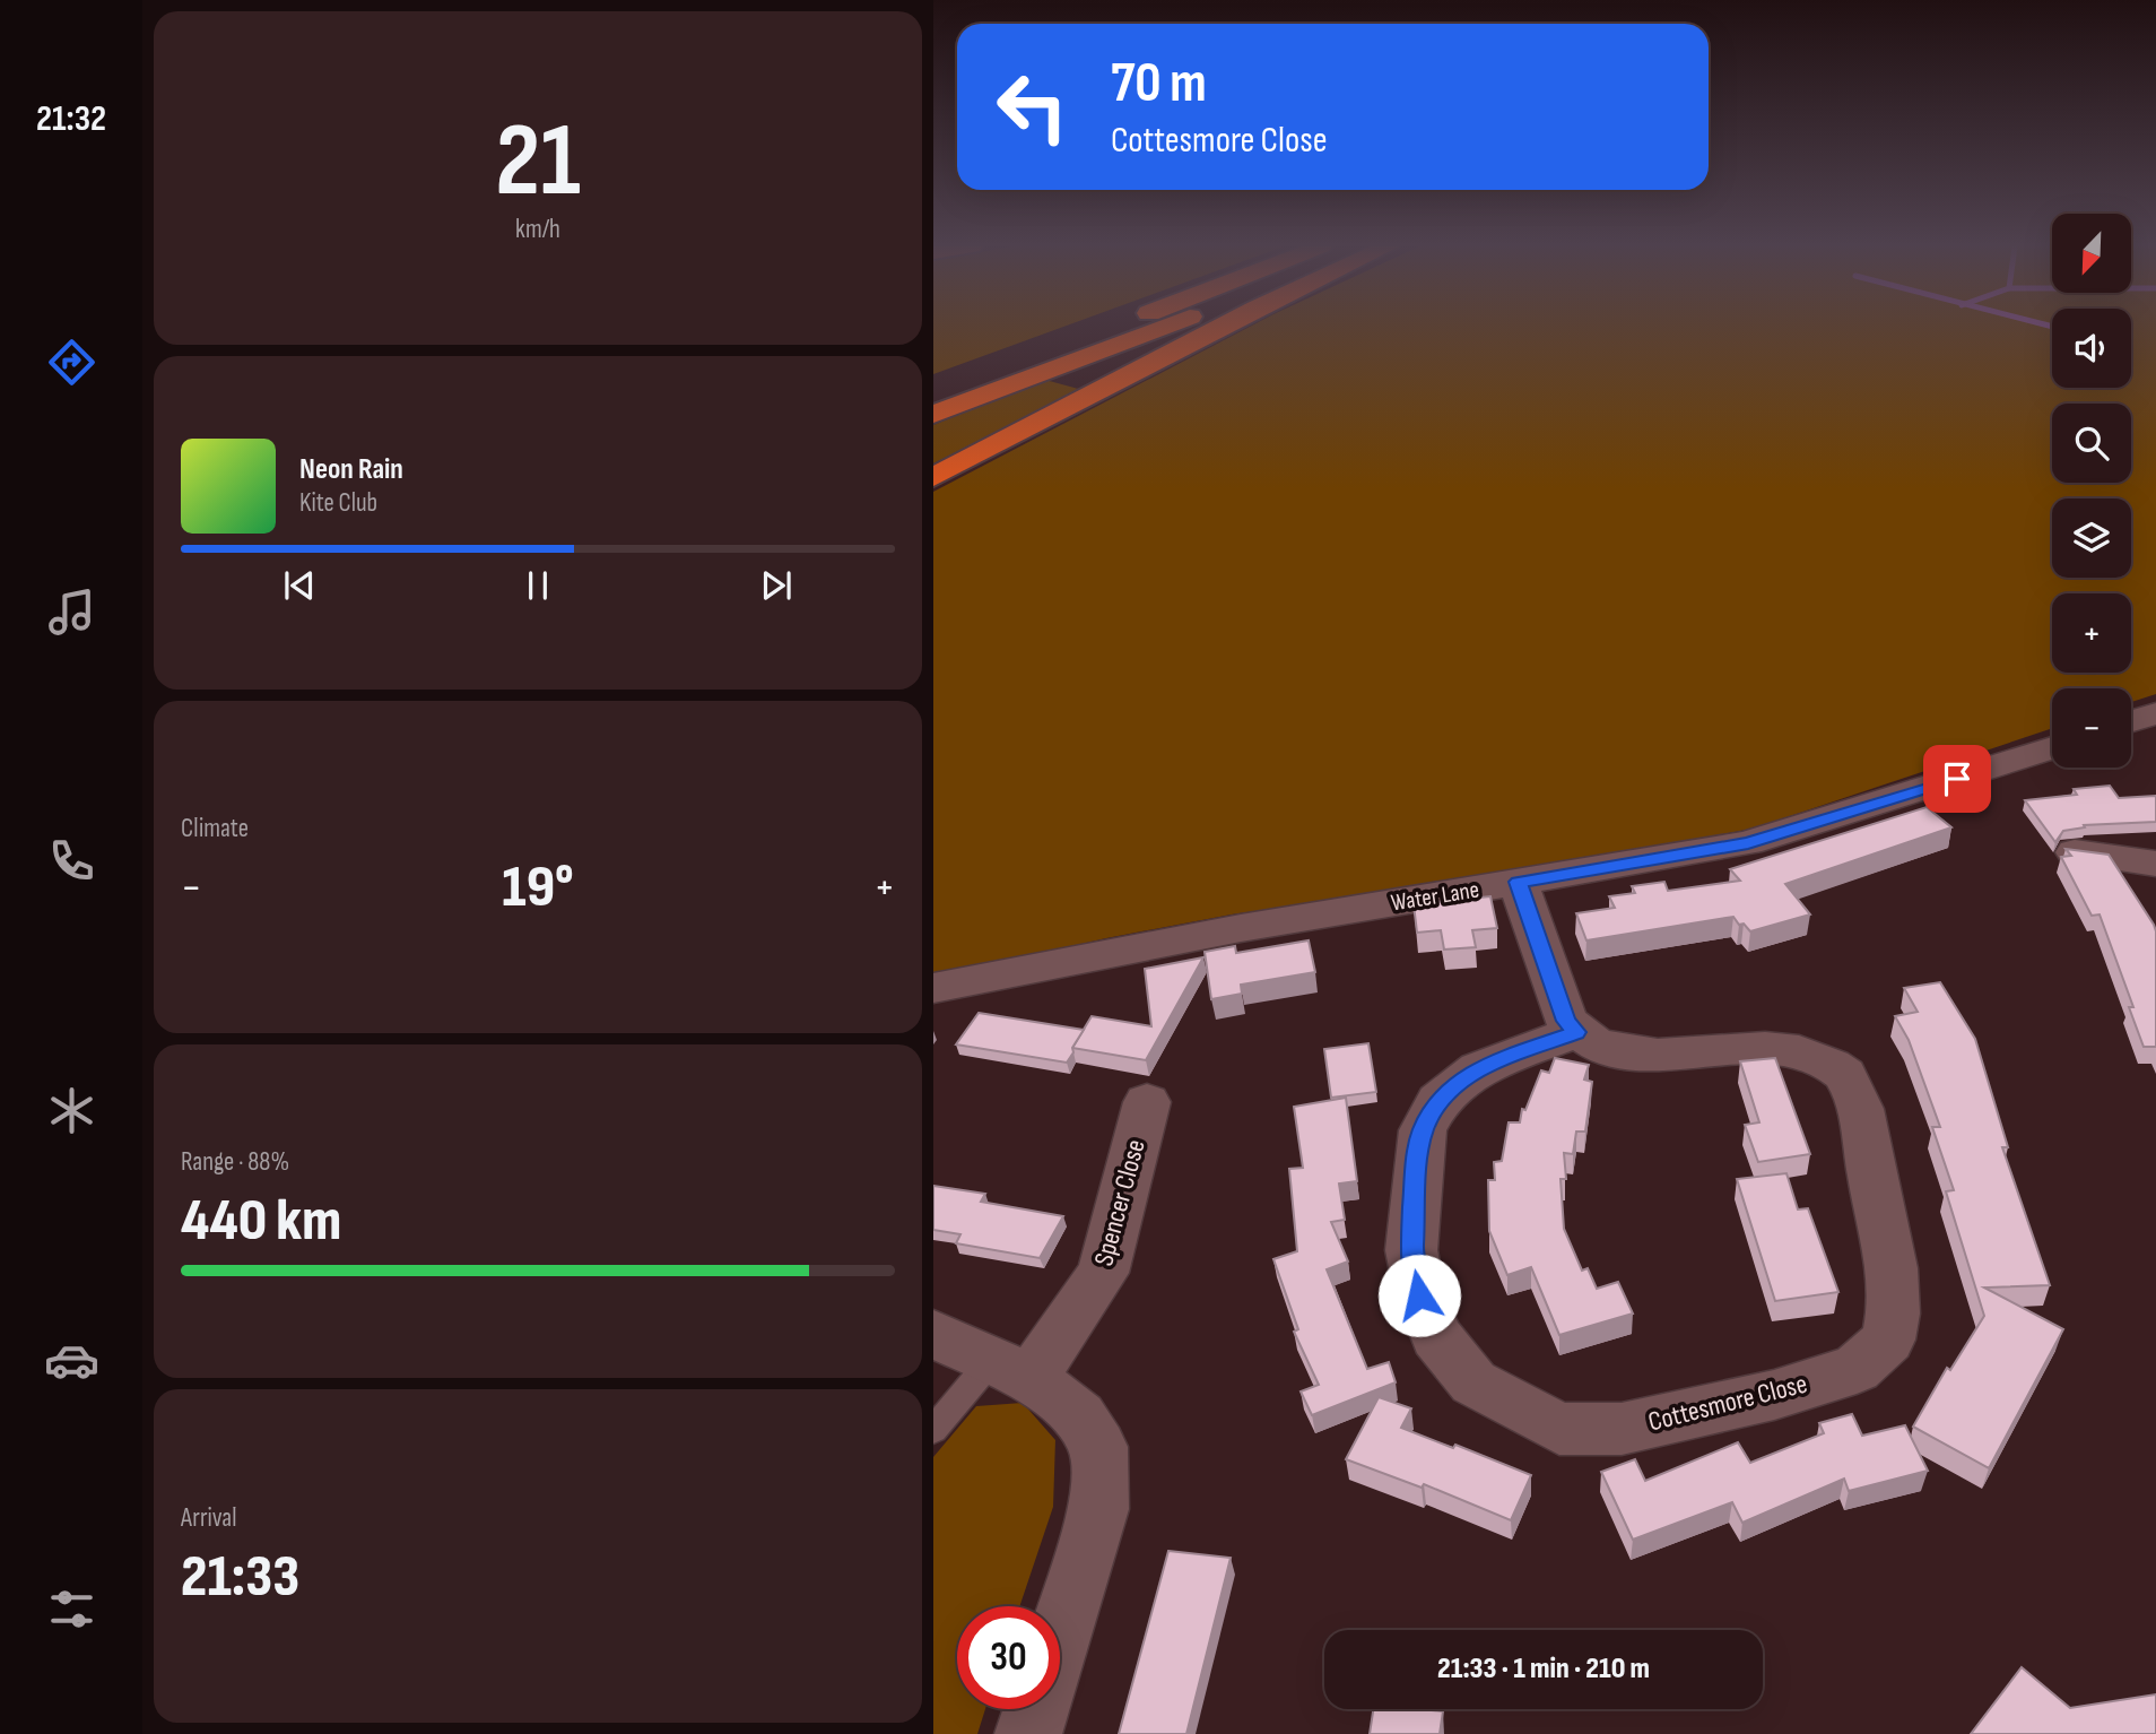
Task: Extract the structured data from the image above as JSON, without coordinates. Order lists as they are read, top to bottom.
{
  "streets": {
    "street": ["Water Lane", "Spencer Close", "Cottesmore Close"]
  },
  "north": "bottom left",
  "page": {
    "tabs": "21:32",
    "tile": [
      ["21", "km/h"],
      "Climate",
      ["Range · 88%", "440 km"],
      ["Arrival", "21:33"]
    ],
    "turn": ["70 m", "Cottesmore Close"],
    "map_buttons": ["+", "−"],
    "song": ["Neon Rain", "Kite Club"],
    "heat": ["−", "19°", "+"],
    "limit": "30",
    "trip": "21:33 · 1 min · 210 m"
  }
}
